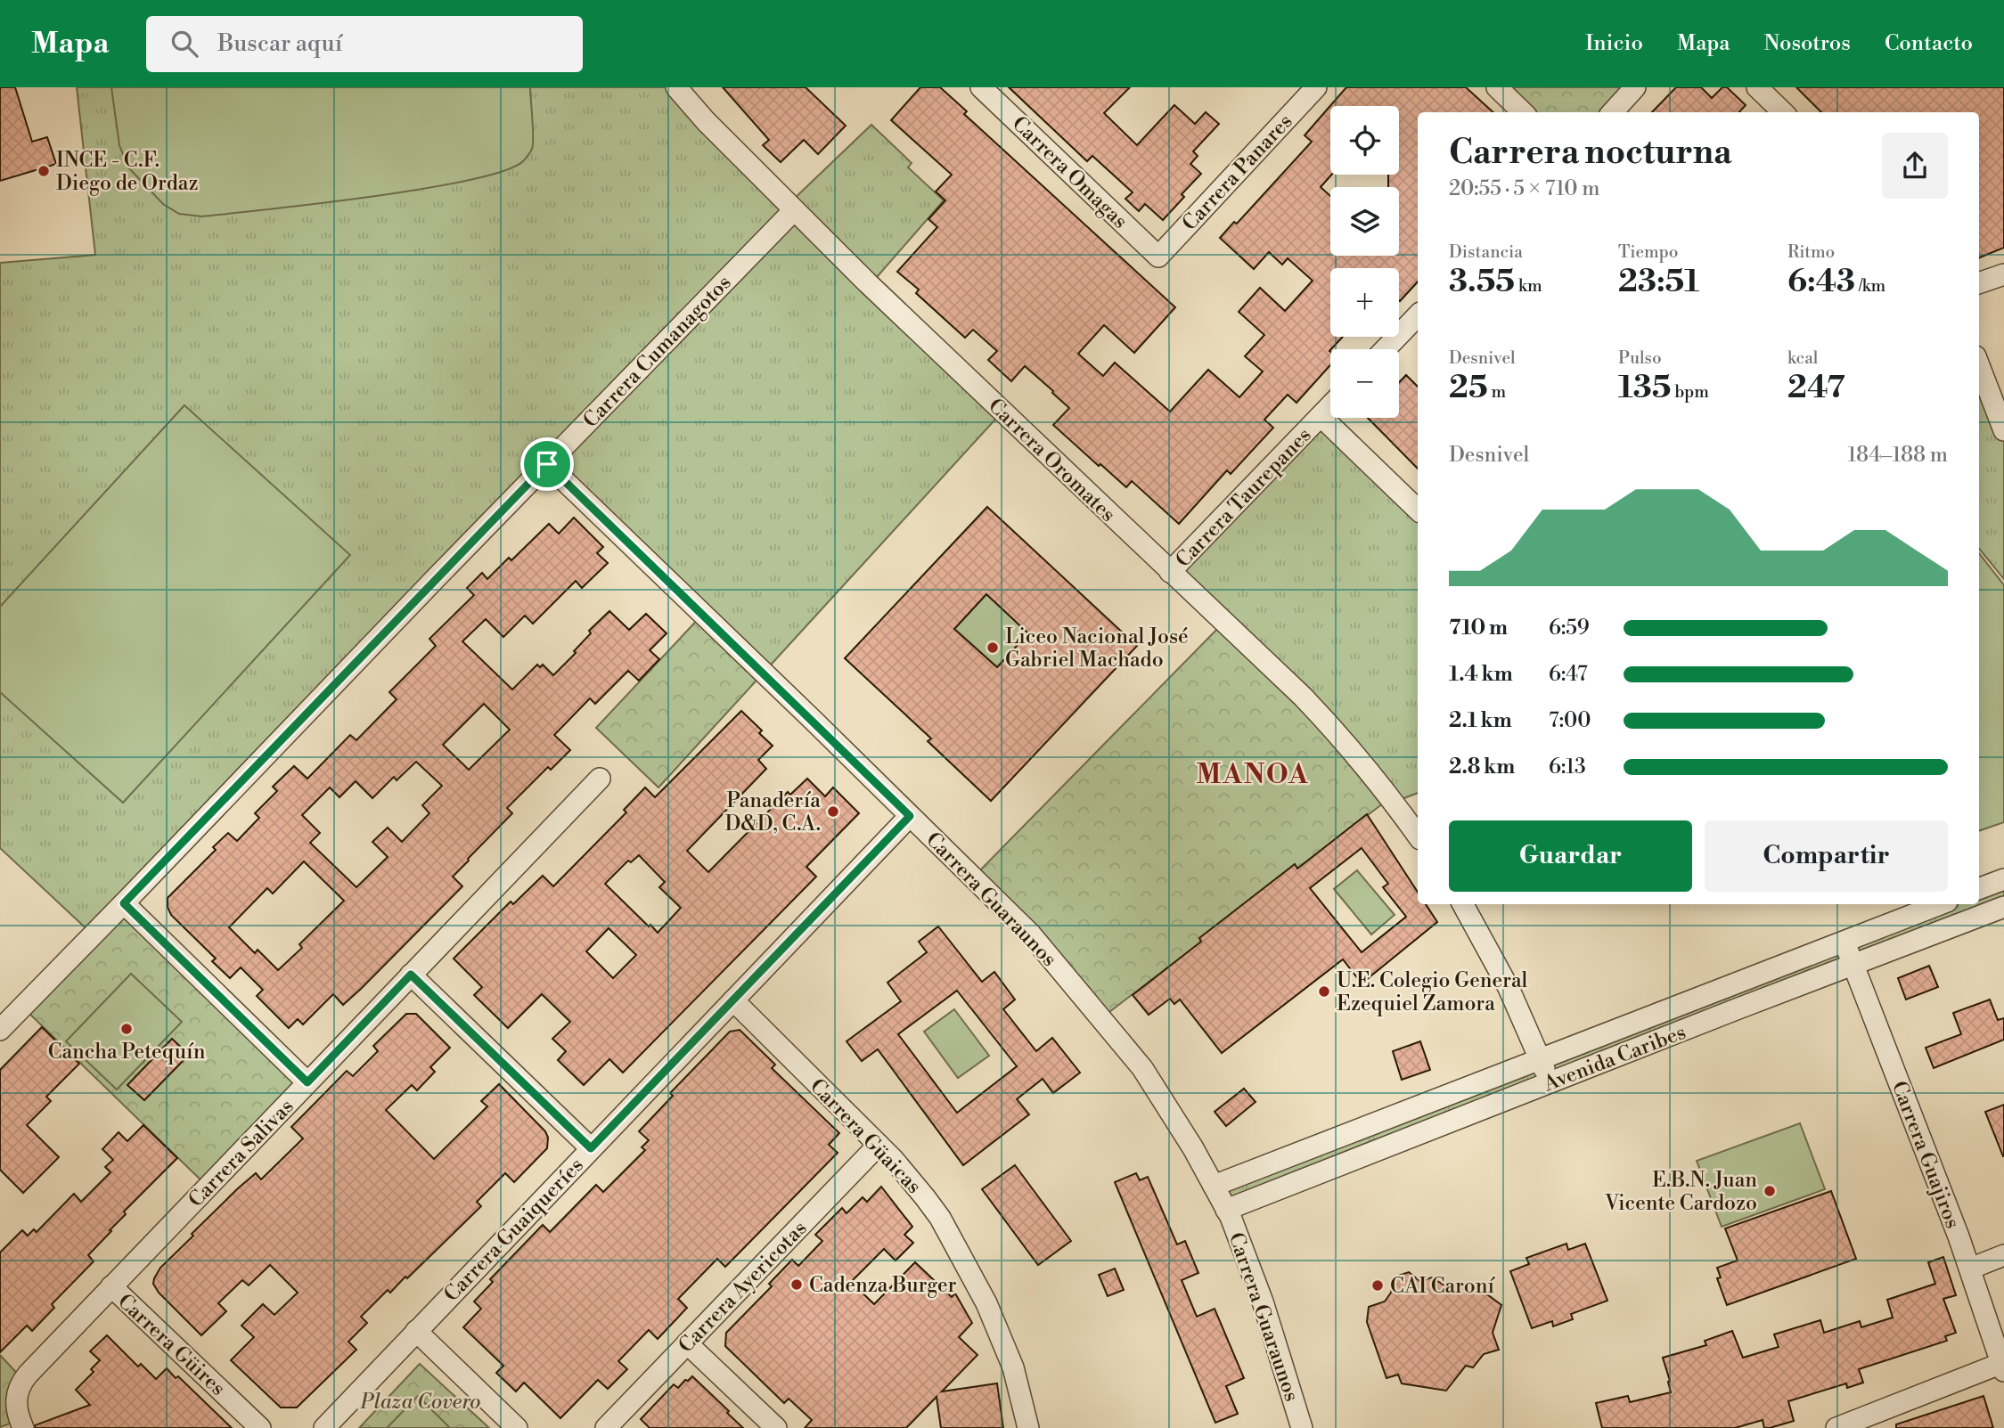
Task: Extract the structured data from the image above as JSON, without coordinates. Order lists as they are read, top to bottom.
{
  "streets": {
    "street": [
      "Carrera Omagas",
      "Carrera Panares",
      "Carrera Cumanagotos",
      "Carrera Oromates",
      "Carrera Taurepanes",
      "Carrera Guaraunos",
      "Avenida Caribes",
      "Carrera Güaicas",
      "Carrera Salivas",
      "Carrera Guajiros",
      "Carrera Guaiqueríes",
      "Carrera Ayericotas",
      "Carrera Güires"
    ]
  },
  "crossings": [
    ["Carrera Omagas", "Carrera Panares"],
    ["Carrera Cumanagotos", "Carrera Oromates"],
    ["Carrera Cumanagotos", "Carrera Guaraunos"],
    ["Carrera Oromates", "Carrera Taurepanes"],
    ["Carrera Guaraunos", "Avenida Caribes"],
    ["Carrera Guaraunos", "Carrera Guaiqueríes"],
    ["Avenida Caribes", "Carrera Guajiros"],
    ["Carrera Güaicas", "Carrera Guaiqueríes"],
    ["Carrera Güaicas", "Carrera Ayericotas"],
    ["Carrera Salivas", "Carrera Güires"]
  ],
  "districts": ["MANOA"],
  "parks": ["Plaza Covero"],
  "places": [
    "INCE - C.F. Diego de Ordaz",
    "Liceo Nacional José Gabriel Machado",
    "Panadería D&D, C.A.",
    "U.E. Colegio General Ezequiel Zamora",
    "Cancha Petequín",
    "E.B.N. Juan Vicente Cardozo",
    "Cadenza Burger",
    "CAI Caroní"
  ],
  "page": {
    "header": "Mapa",
    "search": "Buscar aquí",
    "nav": [
      "Inicio",
      "Mapa",
      "Nosotros",
      "Contacto"
    ],
    "map_buttons": ["+", "−"],
    "heading": ["Carrera nocturna", "20:55 · 5 × 710 m"],
    "stats": [
      ["Distancia", "3.55 km"],
      ["Tiempo", "23:51"],
      ["Ritmo", "6:43 /km"],
      ["Desnivel", "25 m"],
      ["Pulso", "135 bpm"],
      ["kcal", "247"]
    ],
    "chart": ["Desnivel", "184–188 m"],
    "list": [
      {
        "name": "710 m",
        "note": "6:59"
      },
      {
        "name": "1.4 km",
        "note": "6:47"
      },
      {
        "name": "2.1 km",
        "note": "7:00"
      },
      {
        "name": "2.8 km",
        "note": "6:13"
      }
    ],
    "buttons": ["Guardar", "Compartir"]
  }
}
